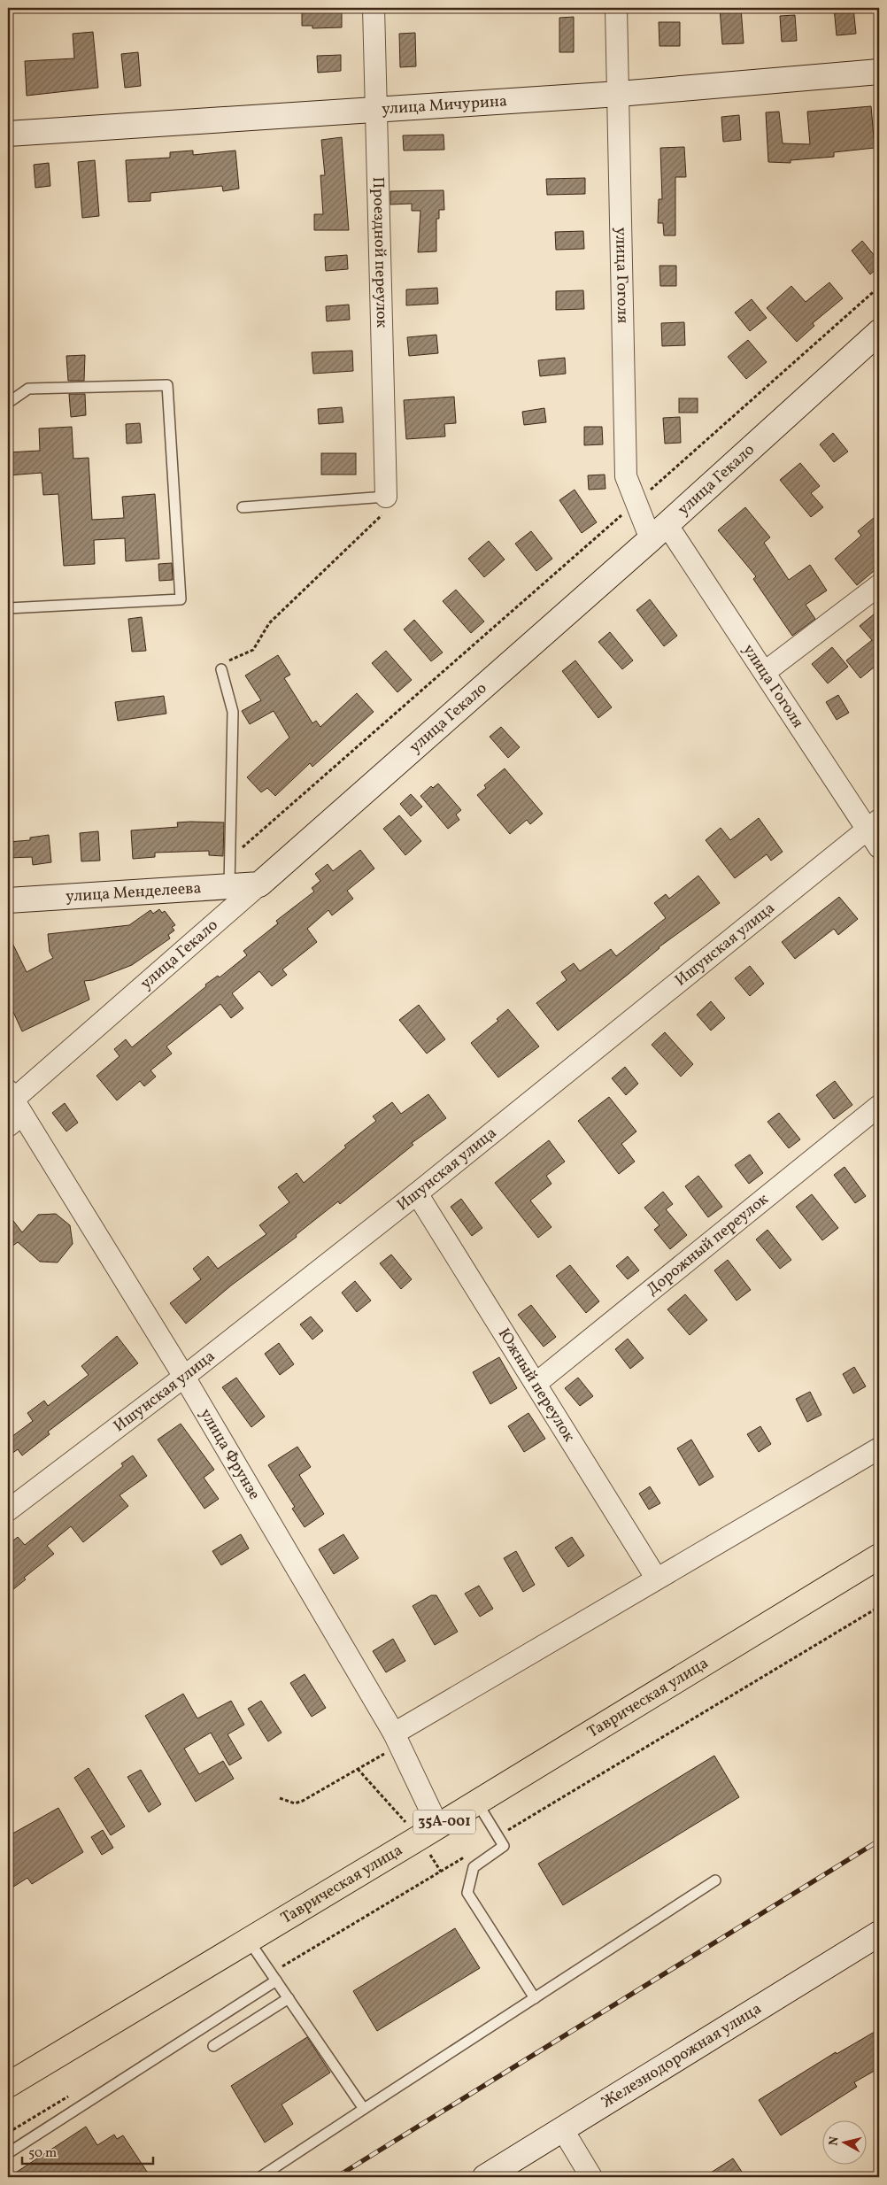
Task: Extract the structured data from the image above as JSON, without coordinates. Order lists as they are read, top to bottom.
{
  "streets": {
    "highway": ["Таврическая улица", "35А-001"],
    "main road": [
      "улица Мичурина",
      "улица Гекало",
      "улица Менделеева",
      "Железнодорожная улица"
    ],
    "street": [
      "Проездной переулок",
      "улица Гоголя",
      "Ишунская улица",
      "Дорожный переулок",
      "Южный переулок",
      "улица Фрунзе"
    ]
  },
  "crossings": [
    ["улица Мичурина", "Проездной переулок"],
    ["улица Мичурина", "улица Гоголя"],
    ["улица Гоголя", "улица Гекало"],
    ["улица Гоголя", "Ишунская улица"],
    ["улица Гекало", "улица Менделеева"],
    ["улица Гекало", "улица Фрунзе"],
    ["Ишунская улица", "Южный переулок"],
    ["Ишунская улица", "улица Фрунзе"],
    ["Дорожный переулок", "Южный переулок"],
    ["улица Фрунзе", "Таврическая улица"]
  ],
  "scale_bar": "50 m",
  "north": "left"
}
